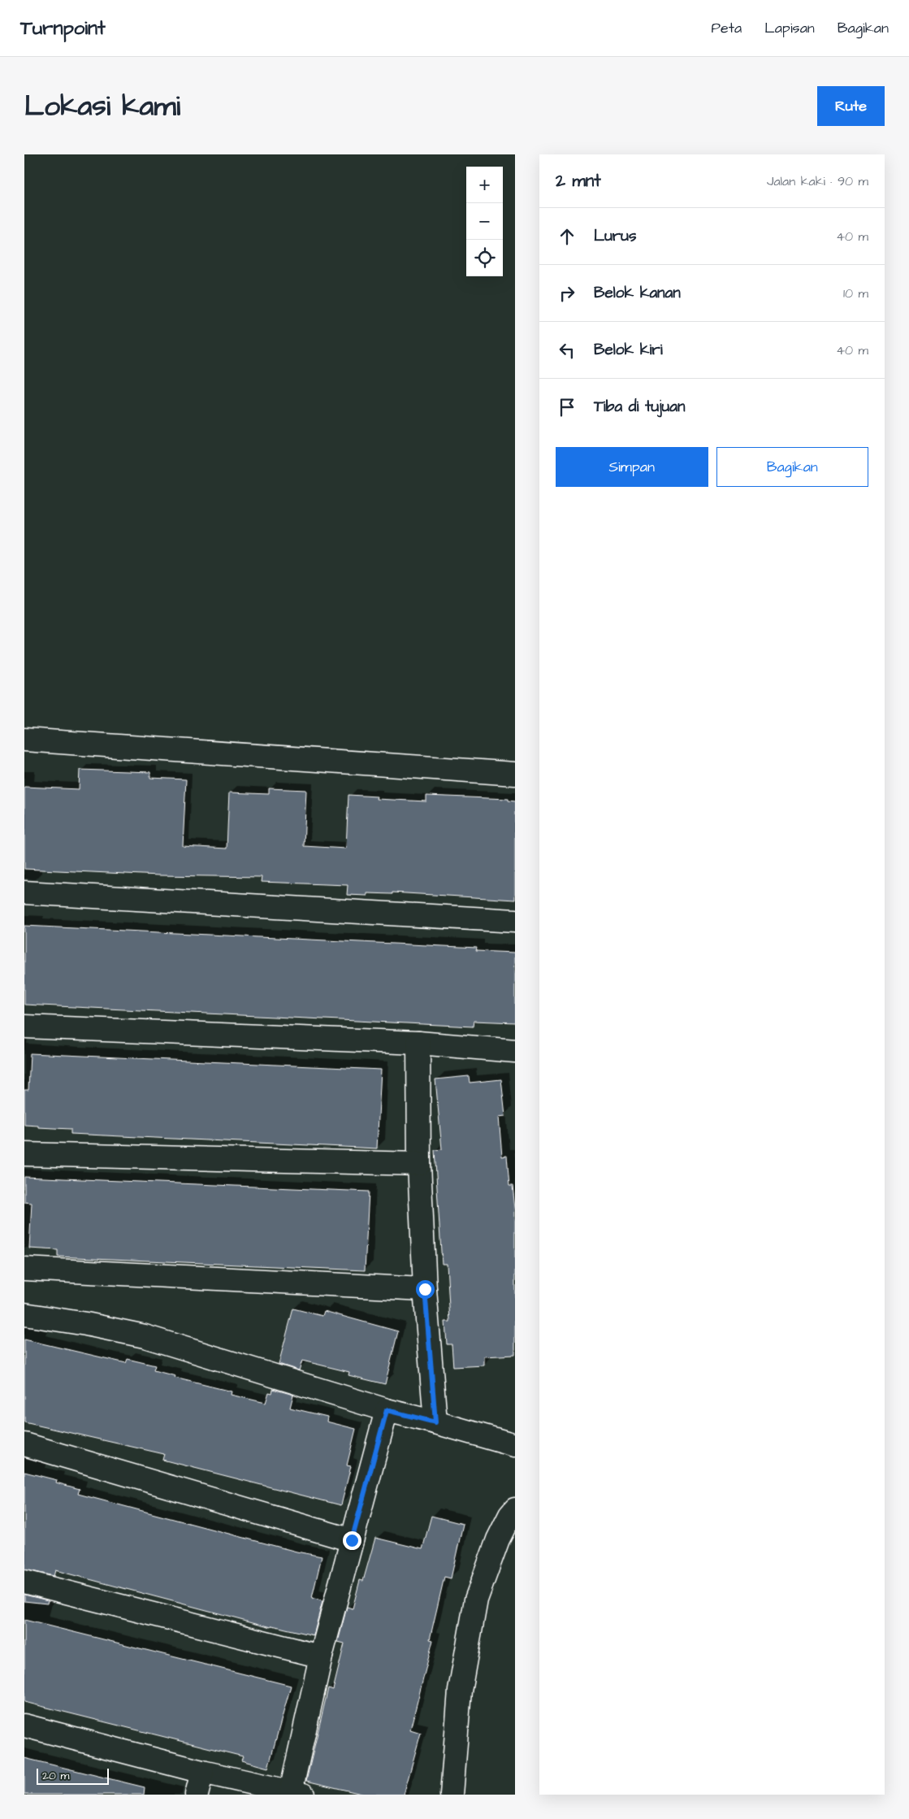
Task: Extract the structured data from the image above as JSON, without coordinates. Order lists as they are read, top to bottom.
{
  "scale_bar": "20 m",
  "page": {
    "header": "Turnpoint",
    "nav": ["Peta", "Lapisan", "Bagikan"],
    "title": "Lokasi kami",
    "buttons": [
      "Rute",
      ["Simpan", "Bagikan"]
    ],
    "heading": ["2 mnt", "Jalan kaki · 90 m"],
    "map_buttons": ["+", "−"],
    "list": [
      ["Lurus", "40 m"],
      ["Belok kanan", "10 m"],
      ["Belok kiri", "40 m"],
      "Tiba di tujuan"
    ],
    "scale": "20 m"
  }
}
